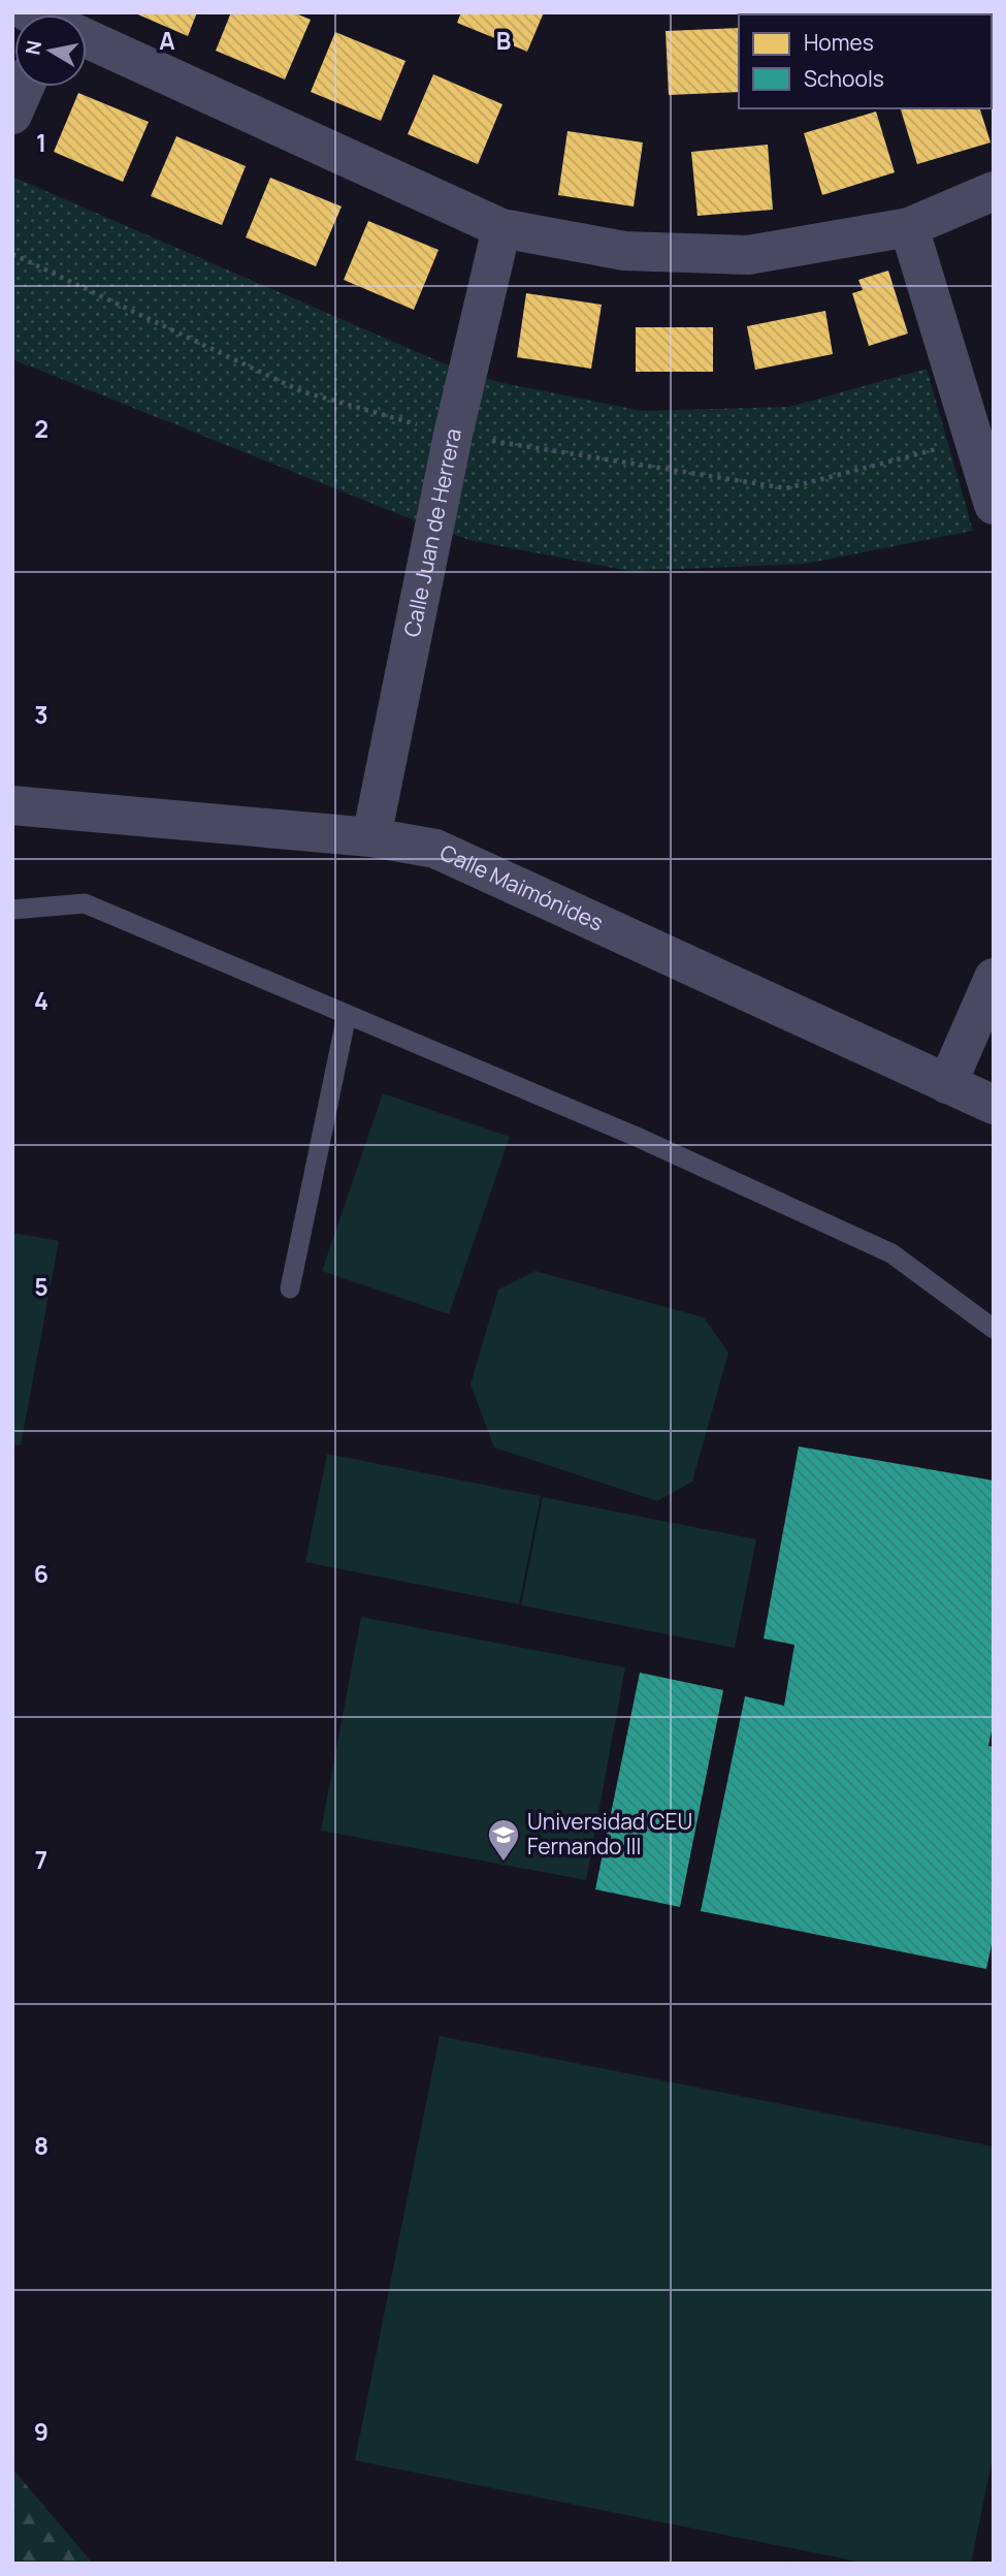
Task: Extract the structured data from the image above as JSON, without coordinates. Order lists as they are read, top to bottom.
{
  "streets": {
    "street": ["Calle Juan de Herrera", "Calle Maimónides"]
  },
  "crossings": [
    ["Calle Juan de Herrera", "Calle Maimónides"]
  ],
  "places": {
    "school or university": ["Universidad CEU Fernando III"]
  },
  "legend": ["Homes", "Schools"],
  "north": "left",
  "grid": {
    "columns": ["A", "B"],
    "rows": [
      "1",
      "2",
      "3",
      "4",
      "5",
      "6",
      "7",
      "8",
      "9"
    ]
  }
}
